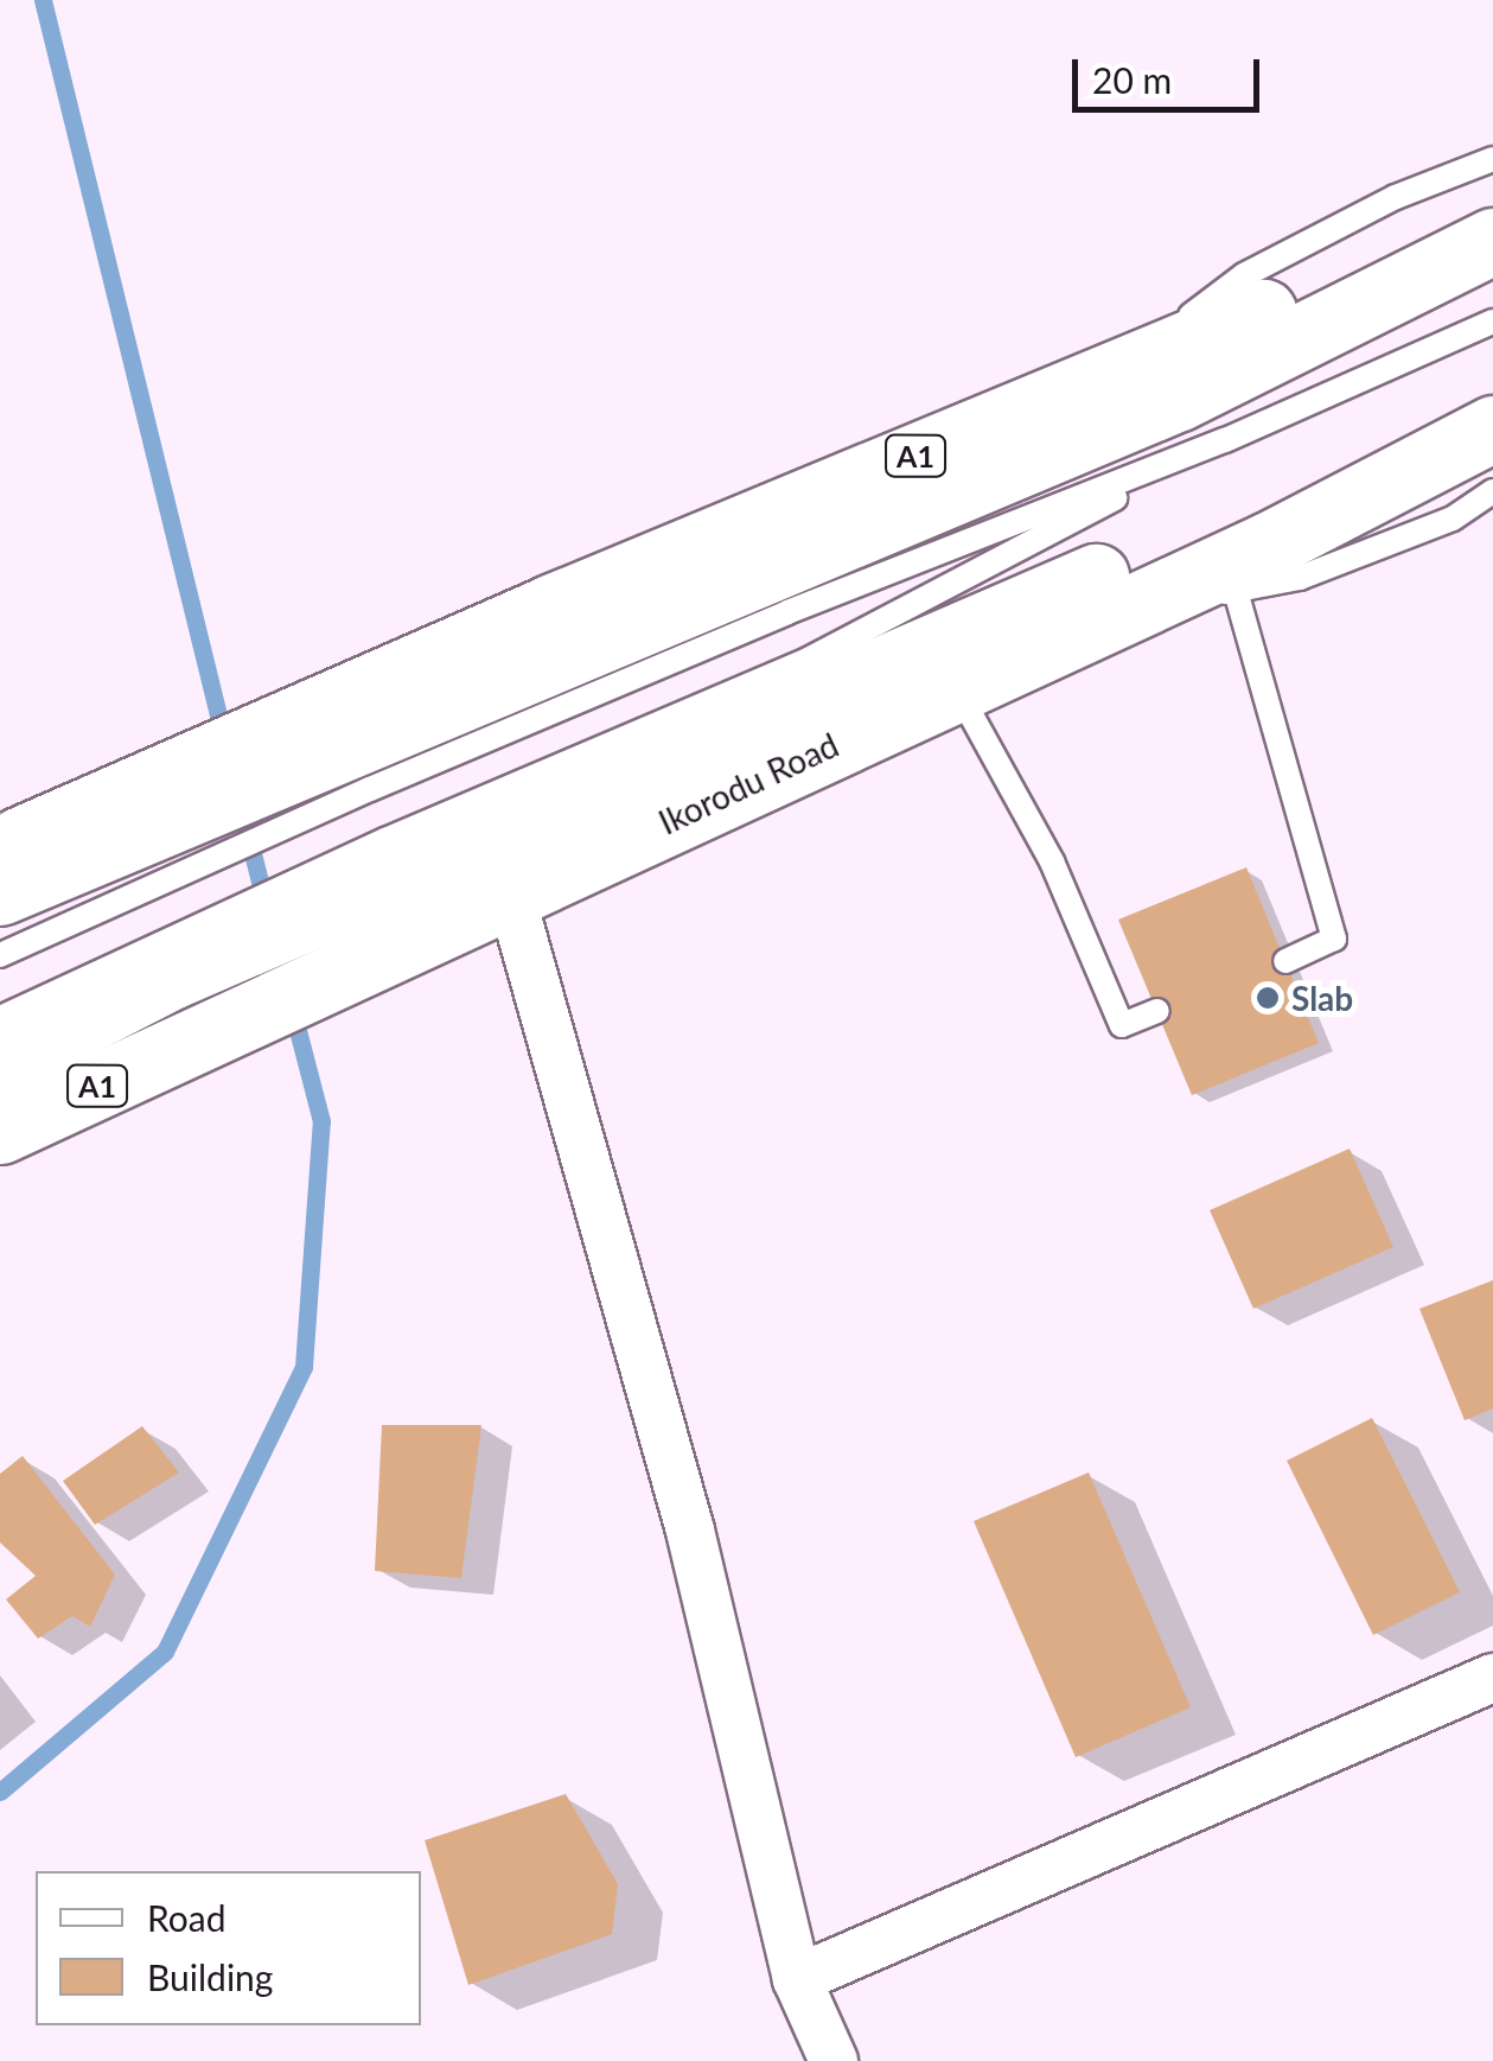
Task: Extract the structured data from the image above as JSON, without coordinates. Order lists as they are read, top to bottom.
{
  "streets": {
    "highway": ["A1", "Ikorodu Road"]
  },
  "places": ["Slab"],
  "legend": ["Road", "Building"],
  "scale_bar": "20 m"
}
